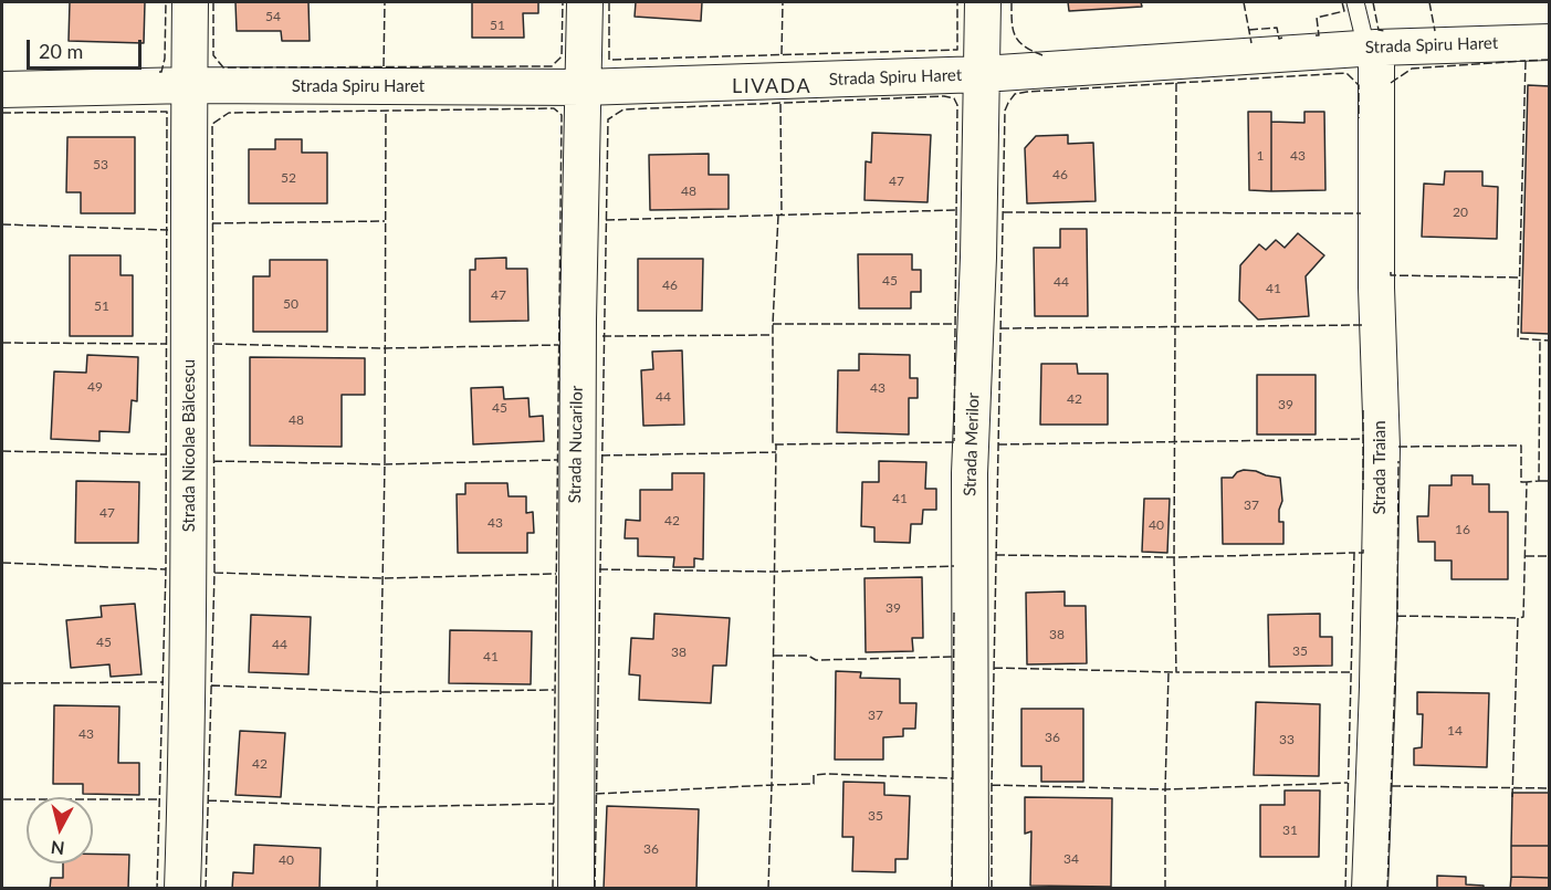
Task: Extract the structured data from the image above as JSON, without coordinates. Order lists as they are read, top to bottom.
{
  "streets": {
    "street": [
      "Strada Spiru Haret",
      "Strada Nucarilor",
      "Strada Merilor",
      "Strada Nicolae Bălcescu",
      "Strada Traian"
    ]
  },
  "crossings": [
    ["Strada Spiru Haret", "Strada Nucarilor"],
    ["Strada Spiru Haret", "Strada Merilor"],
    ["Strada Spiru Haret", "Strada Nicolae Bălcescu"],
    ["Strada Spiru Haret", "Strada Traian"]
  ],
  "districts": ["LIVADA"],
  "house_numbers": [
    "54",
    "51",
    "1",
    "43",
    "53",
    "46",
    "52",
    "47",
    "48",
    "20",
    "45",
    "44",
    "46",
    "41",
    "47",
    "50",
    "51",
    "49",
    "43",
    "44",
    "42",
    "39",
    "45",
    "48",
    "41",
    "37",
    "47",
    "42",
    "43",
    "40",
    "16",
    "39",
    "38",
    "45",
    "44",
    "35",
    "38",
    "41",
    "37",
    "14",
    "43",
    "36",
    "33",
    "42",
    "35",
    "31",
    "36",
    "34",
    "40"
  ],
  "scale_bar": "20 m",
  "north": "bottom"
}
